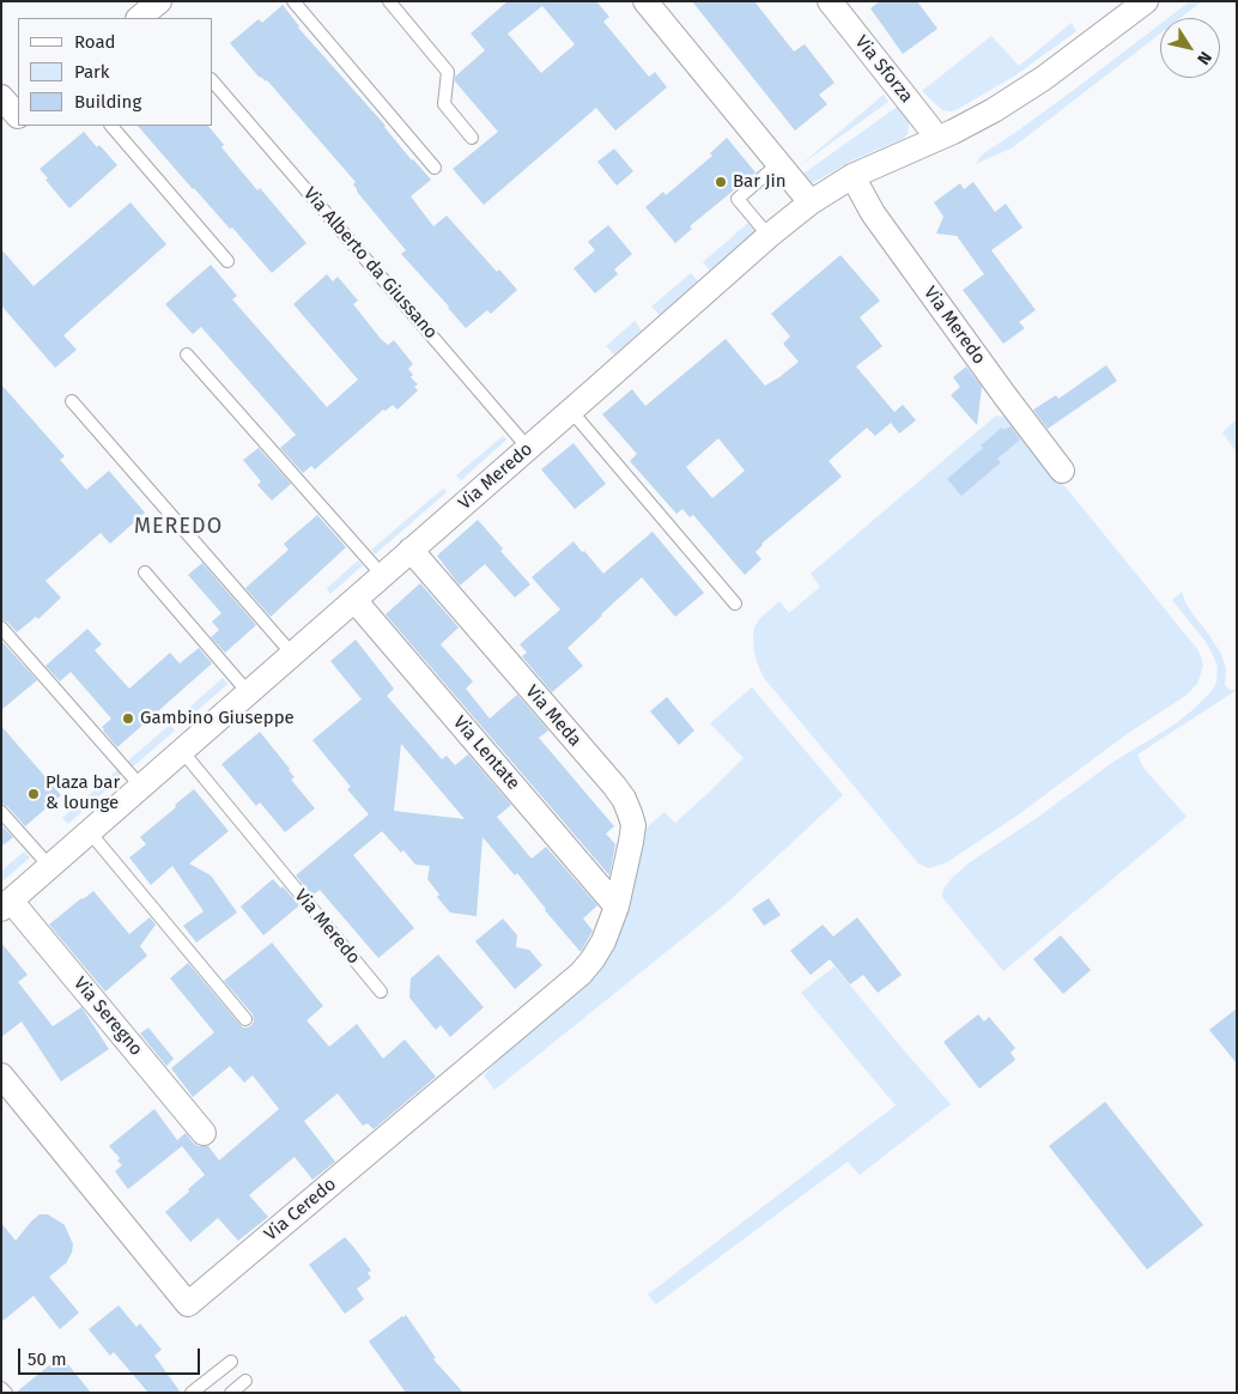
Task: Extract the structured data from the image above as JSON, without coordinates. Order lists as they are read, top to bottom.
{
  "streets": {
    "street": [
      "Via Sforza",
      "Via Meredo",
      "Via Meda",
      "Via Lentate",
      "Via Seregno",
      "Via Ceredo"
    ],
    "lane": ["Via Alberto da Giussano"]
  },
  "crossings": [
    ["Via Sforza", "Via Meredo"],
    ["Via Alberto da Giussano", "Via Meredo"],
    ["Via Meredo", "Via Meda"],
    ["Via Meredo", "Via Lentate"],
    ["Via Meredo", "Via Seregno"],
    ["Via Meda", "Via Lentate"],
    ["Via Meda", "Via Ceredo"],
    ["Via Lentate", "Via Ceredo"]
  ],
  "districts": ["MEREDO"],
  "places": ["Bar Jin", "Gambino Giuseppe", "Plaza bar & lounge"],
  "legend": ["Road", "Park", "Building"],
  "scale_bar": "50 m",
  "north": "bottom right"
}
